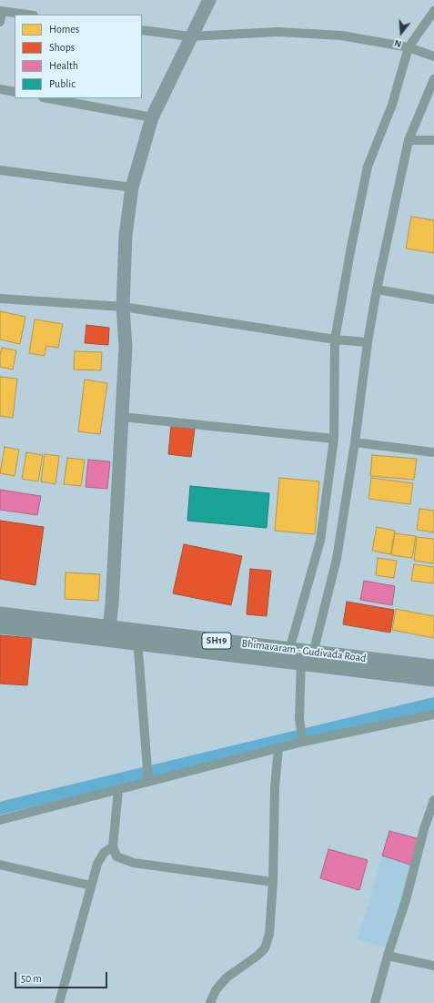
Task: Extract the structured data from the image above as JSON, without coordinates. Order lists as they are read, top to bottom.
{
  "streets": {
    "main road": ["SH19", "Bhimavaram - Gudivada Road"]
  },
  "legend": [
    "Homes",
    "Shops",
    "Health",
    "Public"
  ],
  "scale_bar": "50 m",
  "north": "bottom"
}
